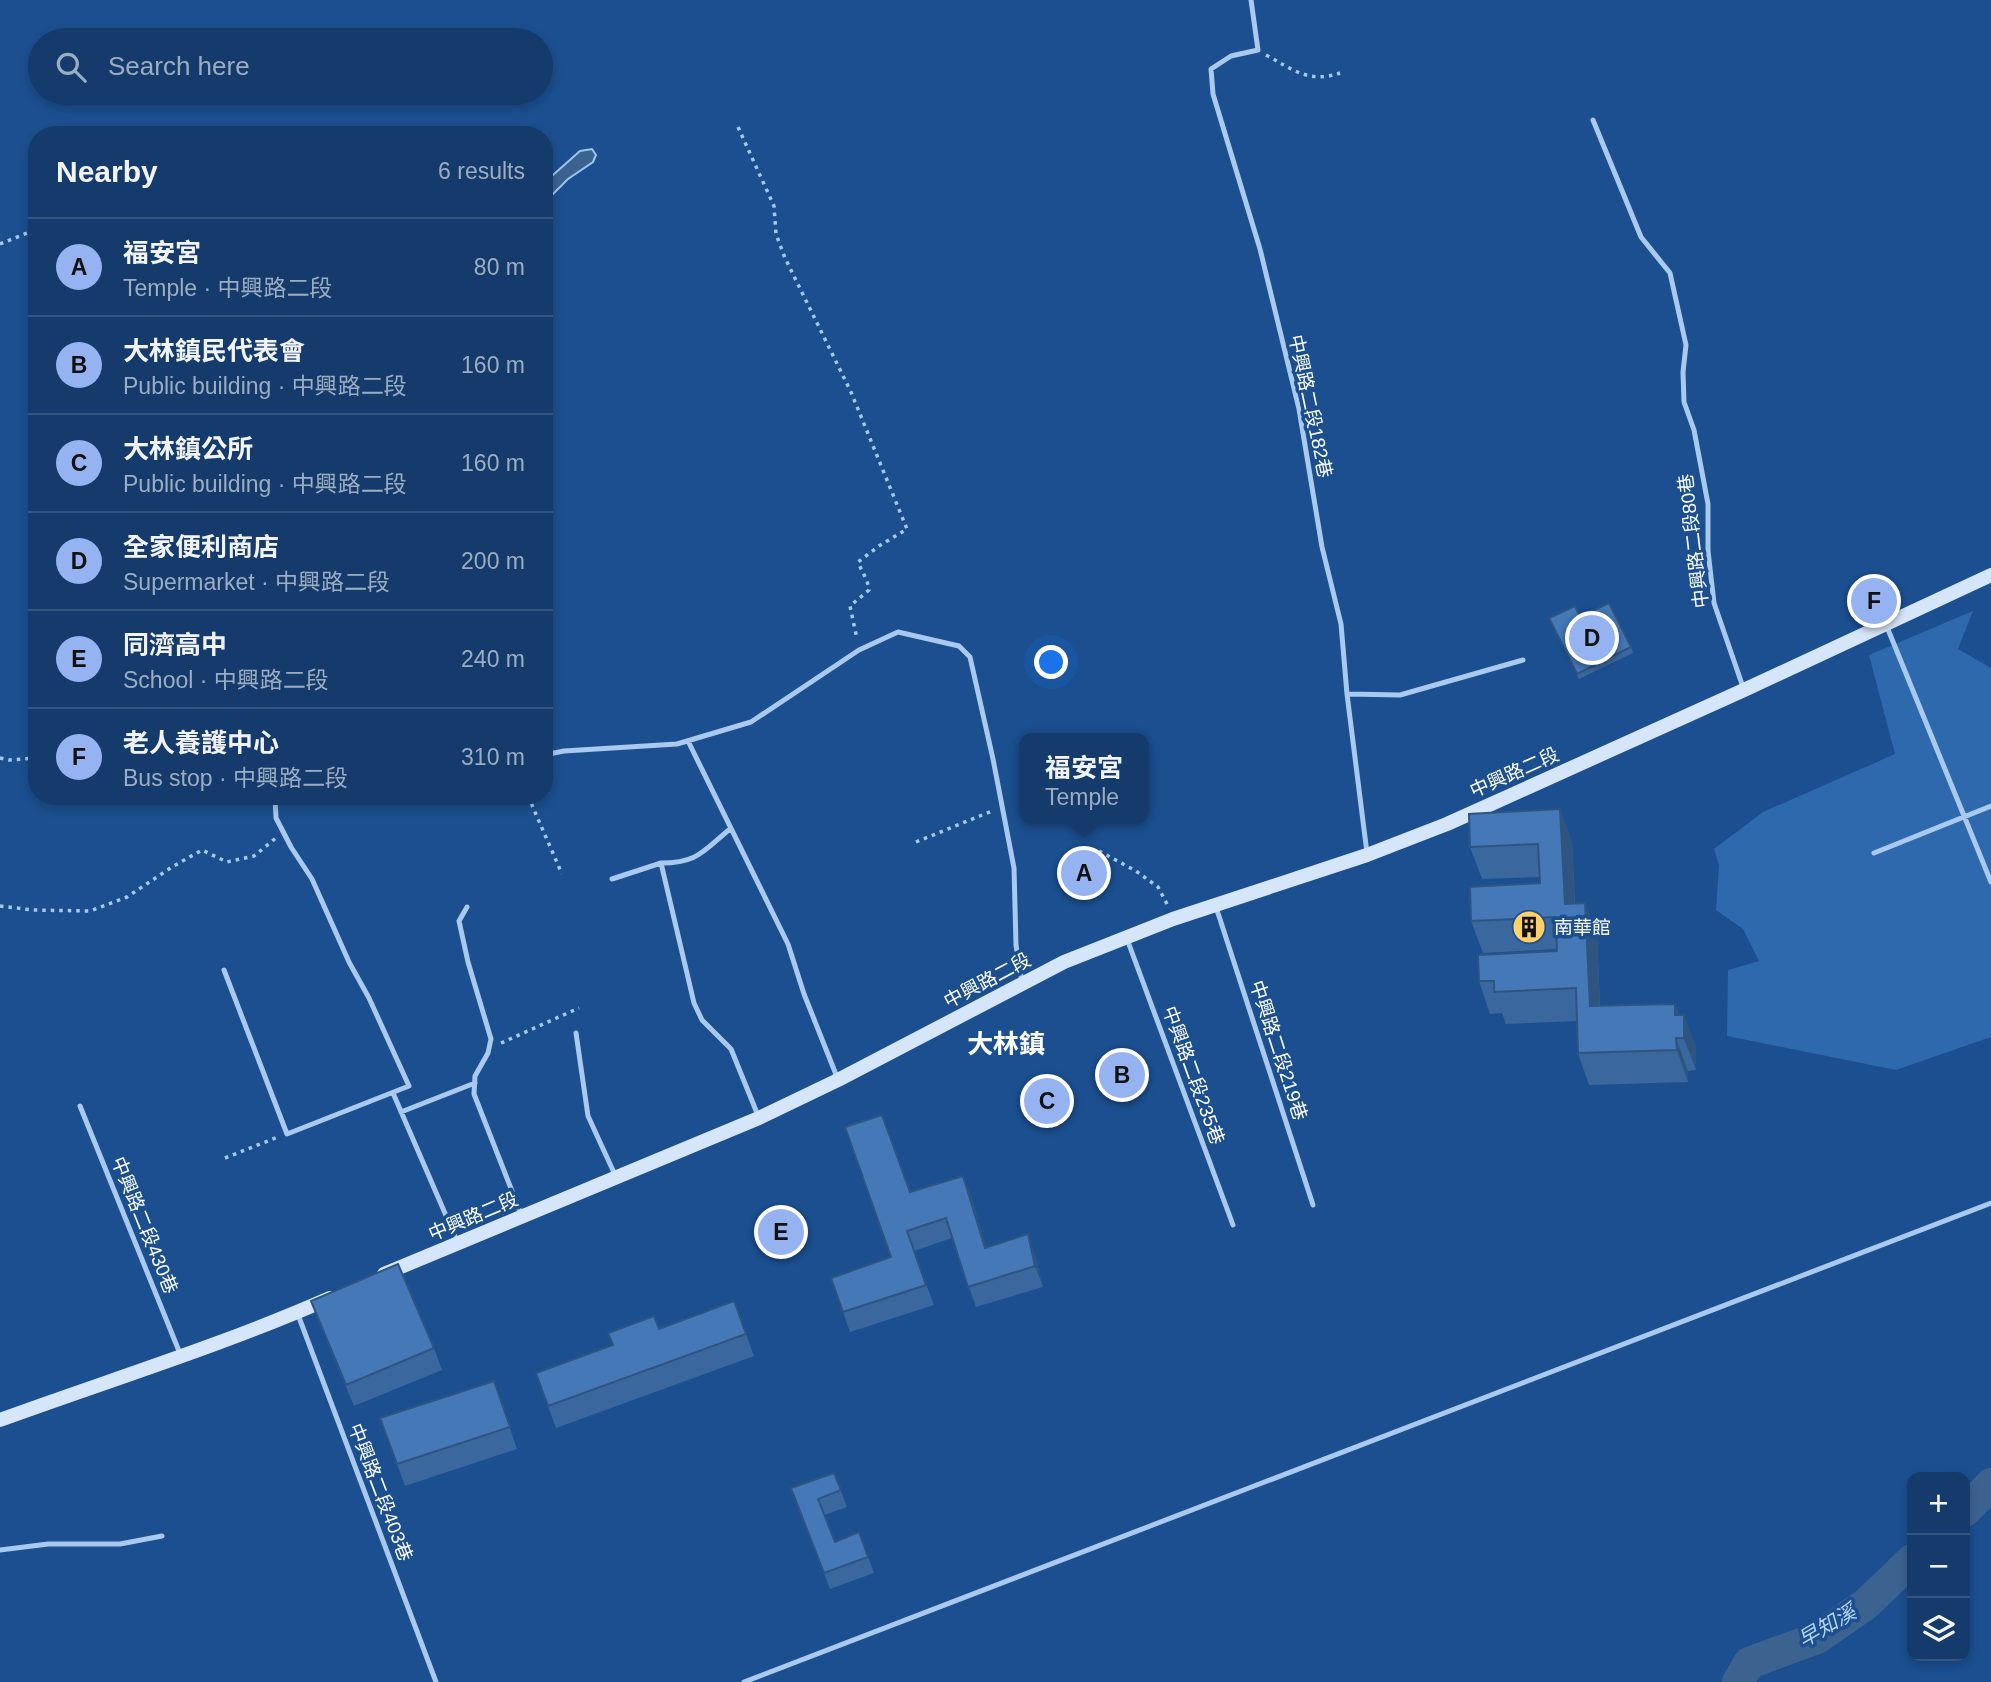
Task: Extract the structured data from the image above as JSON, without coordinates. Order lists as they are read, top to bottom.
{
  "streets": {
    "main road": ["中興路二段"],
    "lane": [
      "中興路二段182巷",
      "中興路二段80巷",
      "中興路二段219巷",
      "中興路二段235巷",
      "中興路二段430巷",
      "中興路二段403巷"
    ]
  },
  "crossings": [
    ["中興路二段182巷", "中興路二段"],
    ["中興路二段80巷", "中興路二段"],
    ["中興路二段", "中興路二段219巷"],
    ["中興路二段", "中興路二段235巷"]
  ],
  "districts": ["大林鎮"],
  "water": ["早知溪"],
  "places": {
    "building": ["南華館"]
  },
  "page": {
    "search": "Search here",
    "heading": ["Nearby", "6 results"],
    "list": [
      {
        "mark": "A",
        "name": "福安宮",
        "note": "Temple · 中興路二段",
        "value": "80 m"
      },
      {
        "mark": "B",
        "name": "大林鎮民代表會",
        "note": "Public building · 中興路二段",
        "value": "160 m"
      },
      {
        "mark": "C",
        "name": "大林鎮公所",
        "note": "Public building · 中興路二段",
        "value": "160 m"
      },
      {
        "mark": "D",
        "name": "全家便利商店",
        "note": "Supermarket · 中興路二段",
        "value": "200 m"
      },
      {
        "mark": "E",
        "name": "同濟高中",
        "note": "School · 中興路二段",
        "value": "240 m"
      },
      {
        "mark": "F",
        "name": "老人養護中心",
        "note": "Bus stop · 中興路二段",
        "value": "310 m"
      }
    ],
    "pins": [
      "F",
      "D",
      "A",
      "B",
      "C",
      "E"
    ],
    "popup": ["福安宮", "Temple"],
    "map_buttons": ["+", "−"]
  }
}
